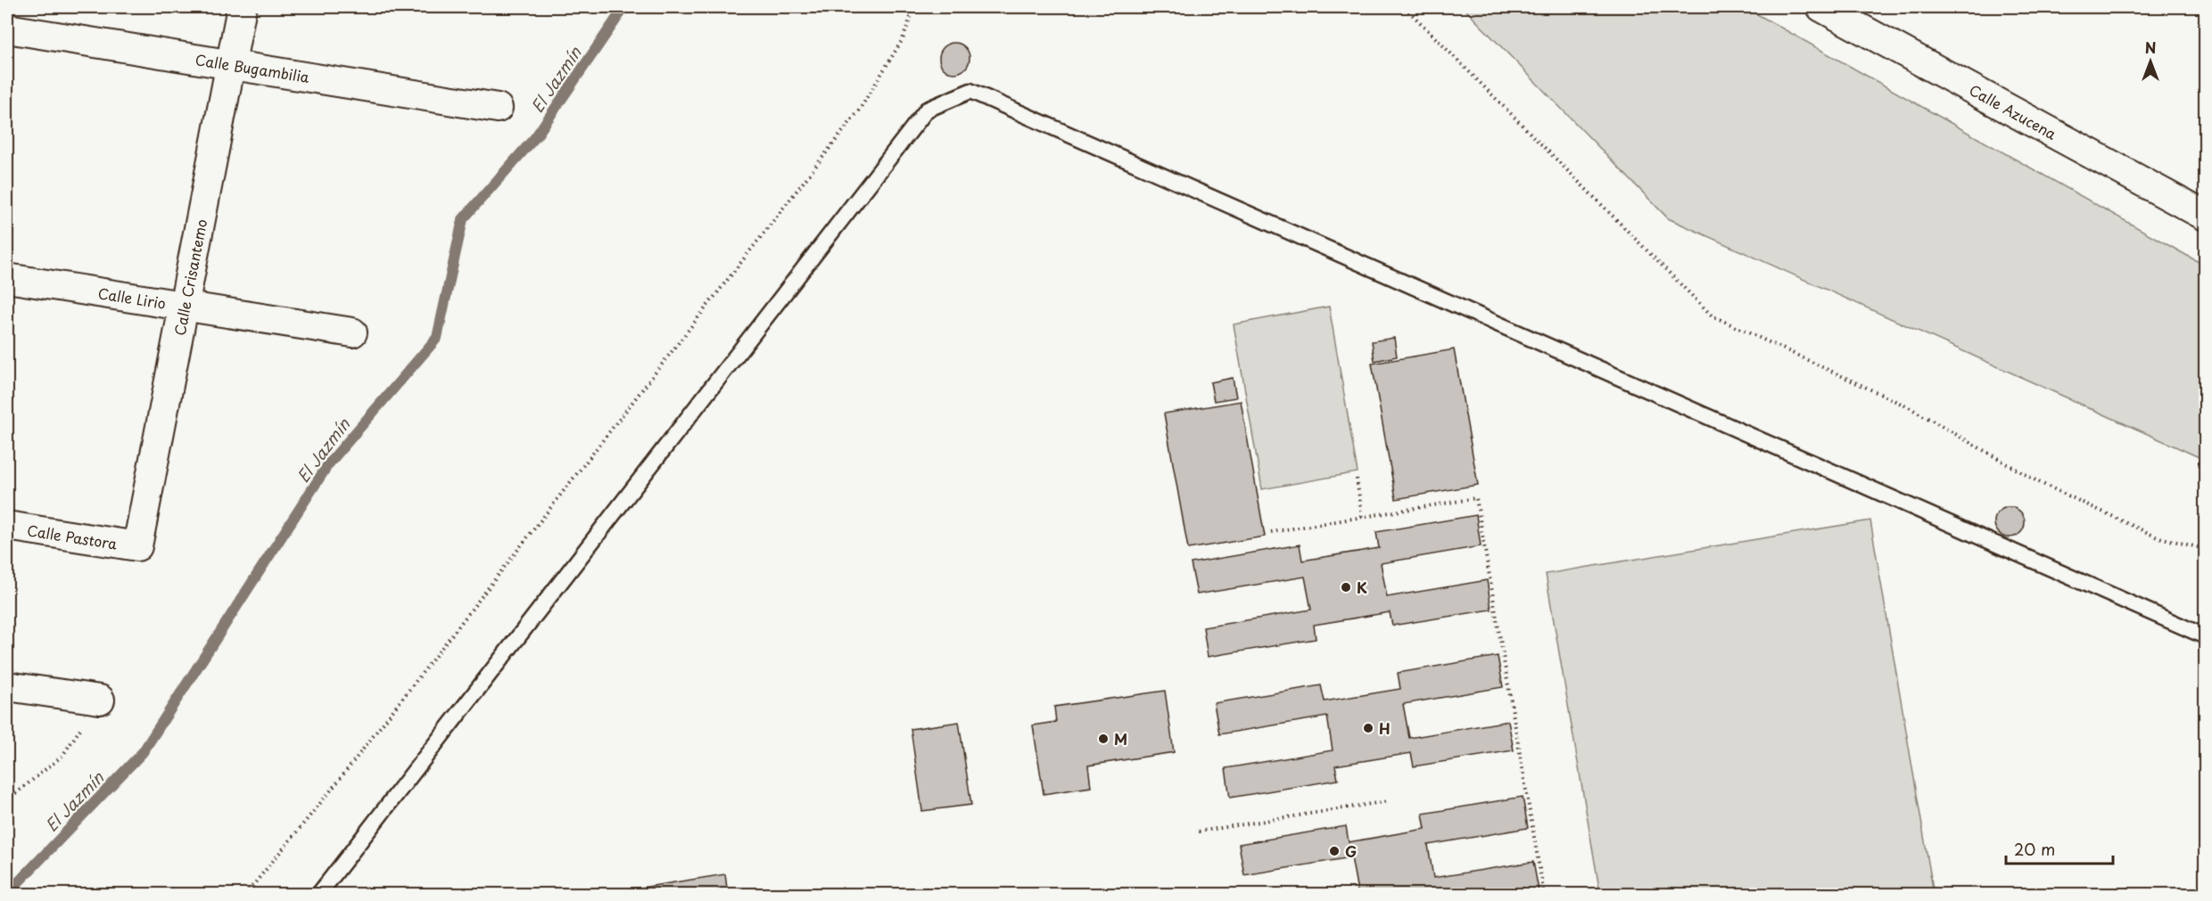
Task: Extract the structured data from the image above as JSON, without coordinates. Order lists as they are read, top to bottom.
{
  "streets": {
    "street": [
      "Calle Bugambilia",
      "Calle Azucena",
      "Calle Crisantemo",
      "Calle Lirio",
      "Calle Pastora"
    ]
  },
  "crossings": [
    ["Calle Bugambilia", "Calle Crisantemo"],
    ["Calle Crisantemo", "Calle Lirio"],
    ["Calle Crisantemo", "Calle Pastora"]
  ],
  "water": ["El Jazmín"],
  "places": [
    "K",
    "H",
    "M",
    "G"
  ],
  "scale_bar": "20 m",
  "north": "top"
}
